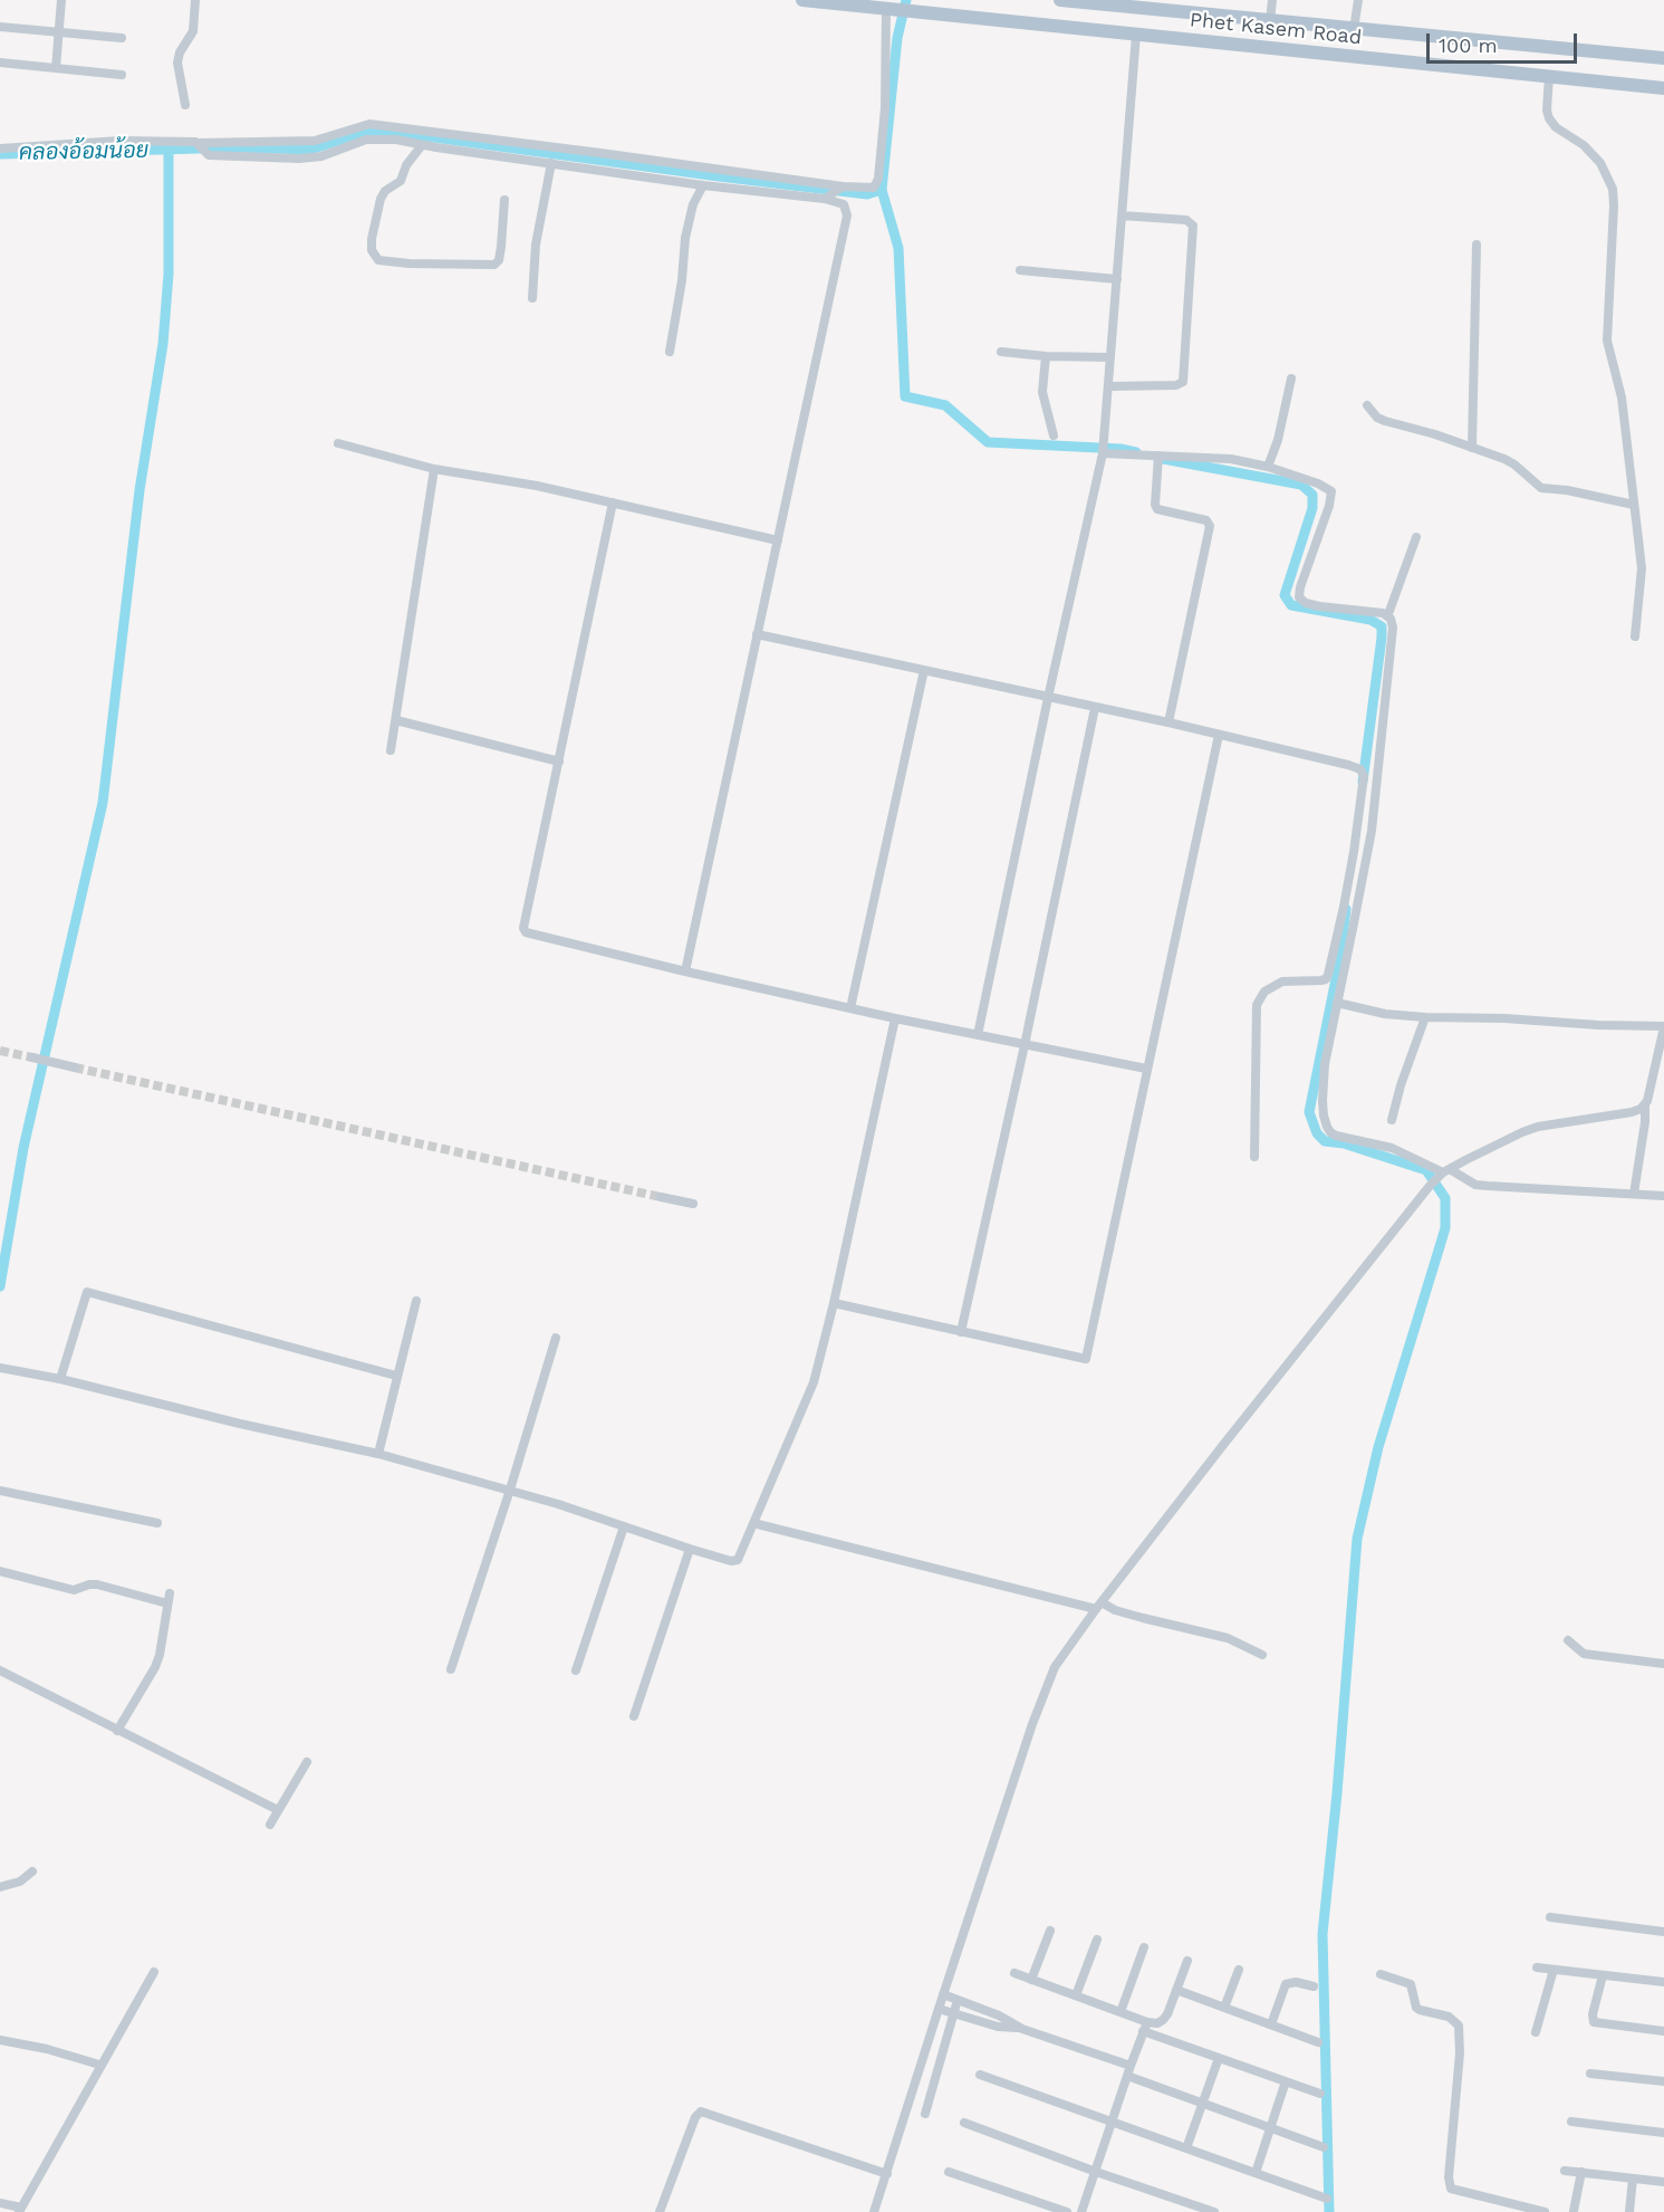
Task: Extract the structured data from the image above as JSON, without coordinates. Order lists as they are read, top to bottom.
{
  "streets": {
    "main road": ["Phet Kasem Road"]
  },
  "water": ["คลองอ้อมน้อย"],
  "scale_bar": "100 m"
}
